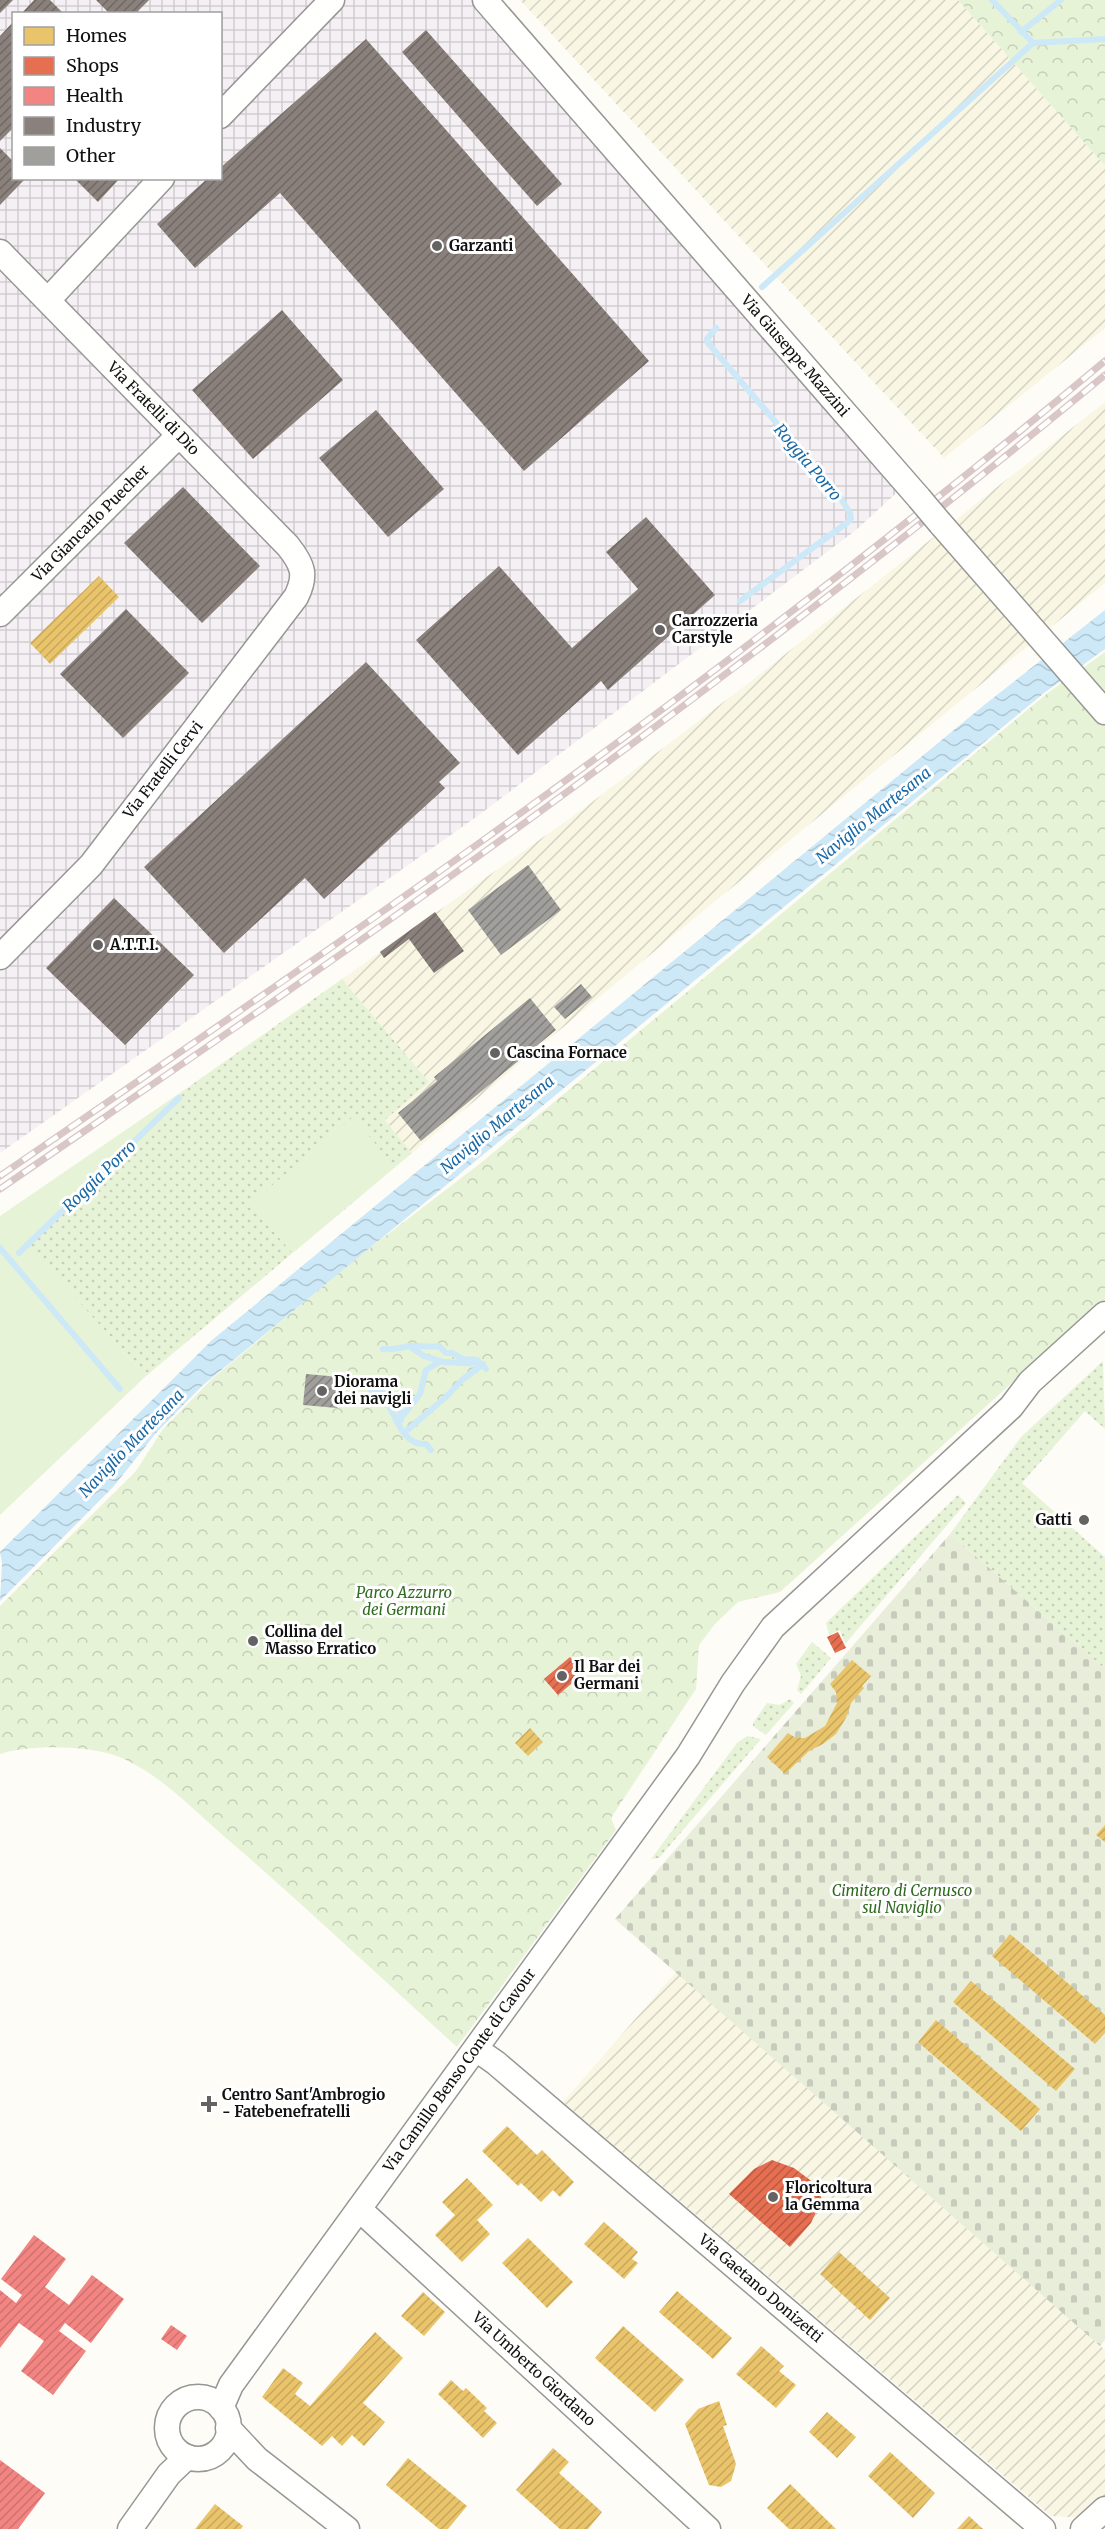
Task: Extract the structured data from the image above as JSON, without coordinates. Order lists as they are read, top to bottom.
{
  "streets": {
    "street": [
      "Via Giuseppe Mazzini",
      "Via Fratelli di Dio",
      "Via Giancarlo Puecher",
      "Via Fratelli Cervi",
      "Via Camillo Benso Conte di Cavour",
      "Via Gaetano Donizetti",
      "Via Umberto Giordano"
    ]
  },
  "crossings": [
    ["Via Fratelli di Dio", "Via Giancarlo Puecher"],
    ["Via Fratelli di Dio", "Via Fratelli Cervi"],
    ["Via Camillo Benso Conte di Cavour", "Via Gaetano Donizetti"],
    ["Via Camillo Benso Conte di Cavour", "Via Umberto Giordano"]
  ],
  "water": ["Roggia Porro", "Naviglio Martesana"],
  "parks": ["Parco Azzurro dei Germani", "Cimitero di Cernusco sul Naviglio"],
  "places": {
    "other": [
      "Garzanti",
      "Carrozzeria Carstyle",
      "A.T.T.I.",
      "Cascina Fornace",
      "Diorama dei navigli",
      "Gatti",
      "Collina del Masso Erratico",
      "Il Bar dei Germani",
      "Floricoltura la Gemma"
    ],
    "health": ["Centro Sant'Ambrogio - Fatebenefratelli"]
  },
  "legend": [
    "Homes",
    "Shops",
    "Health",
    "Industry",
    "Other"
  ]
}
